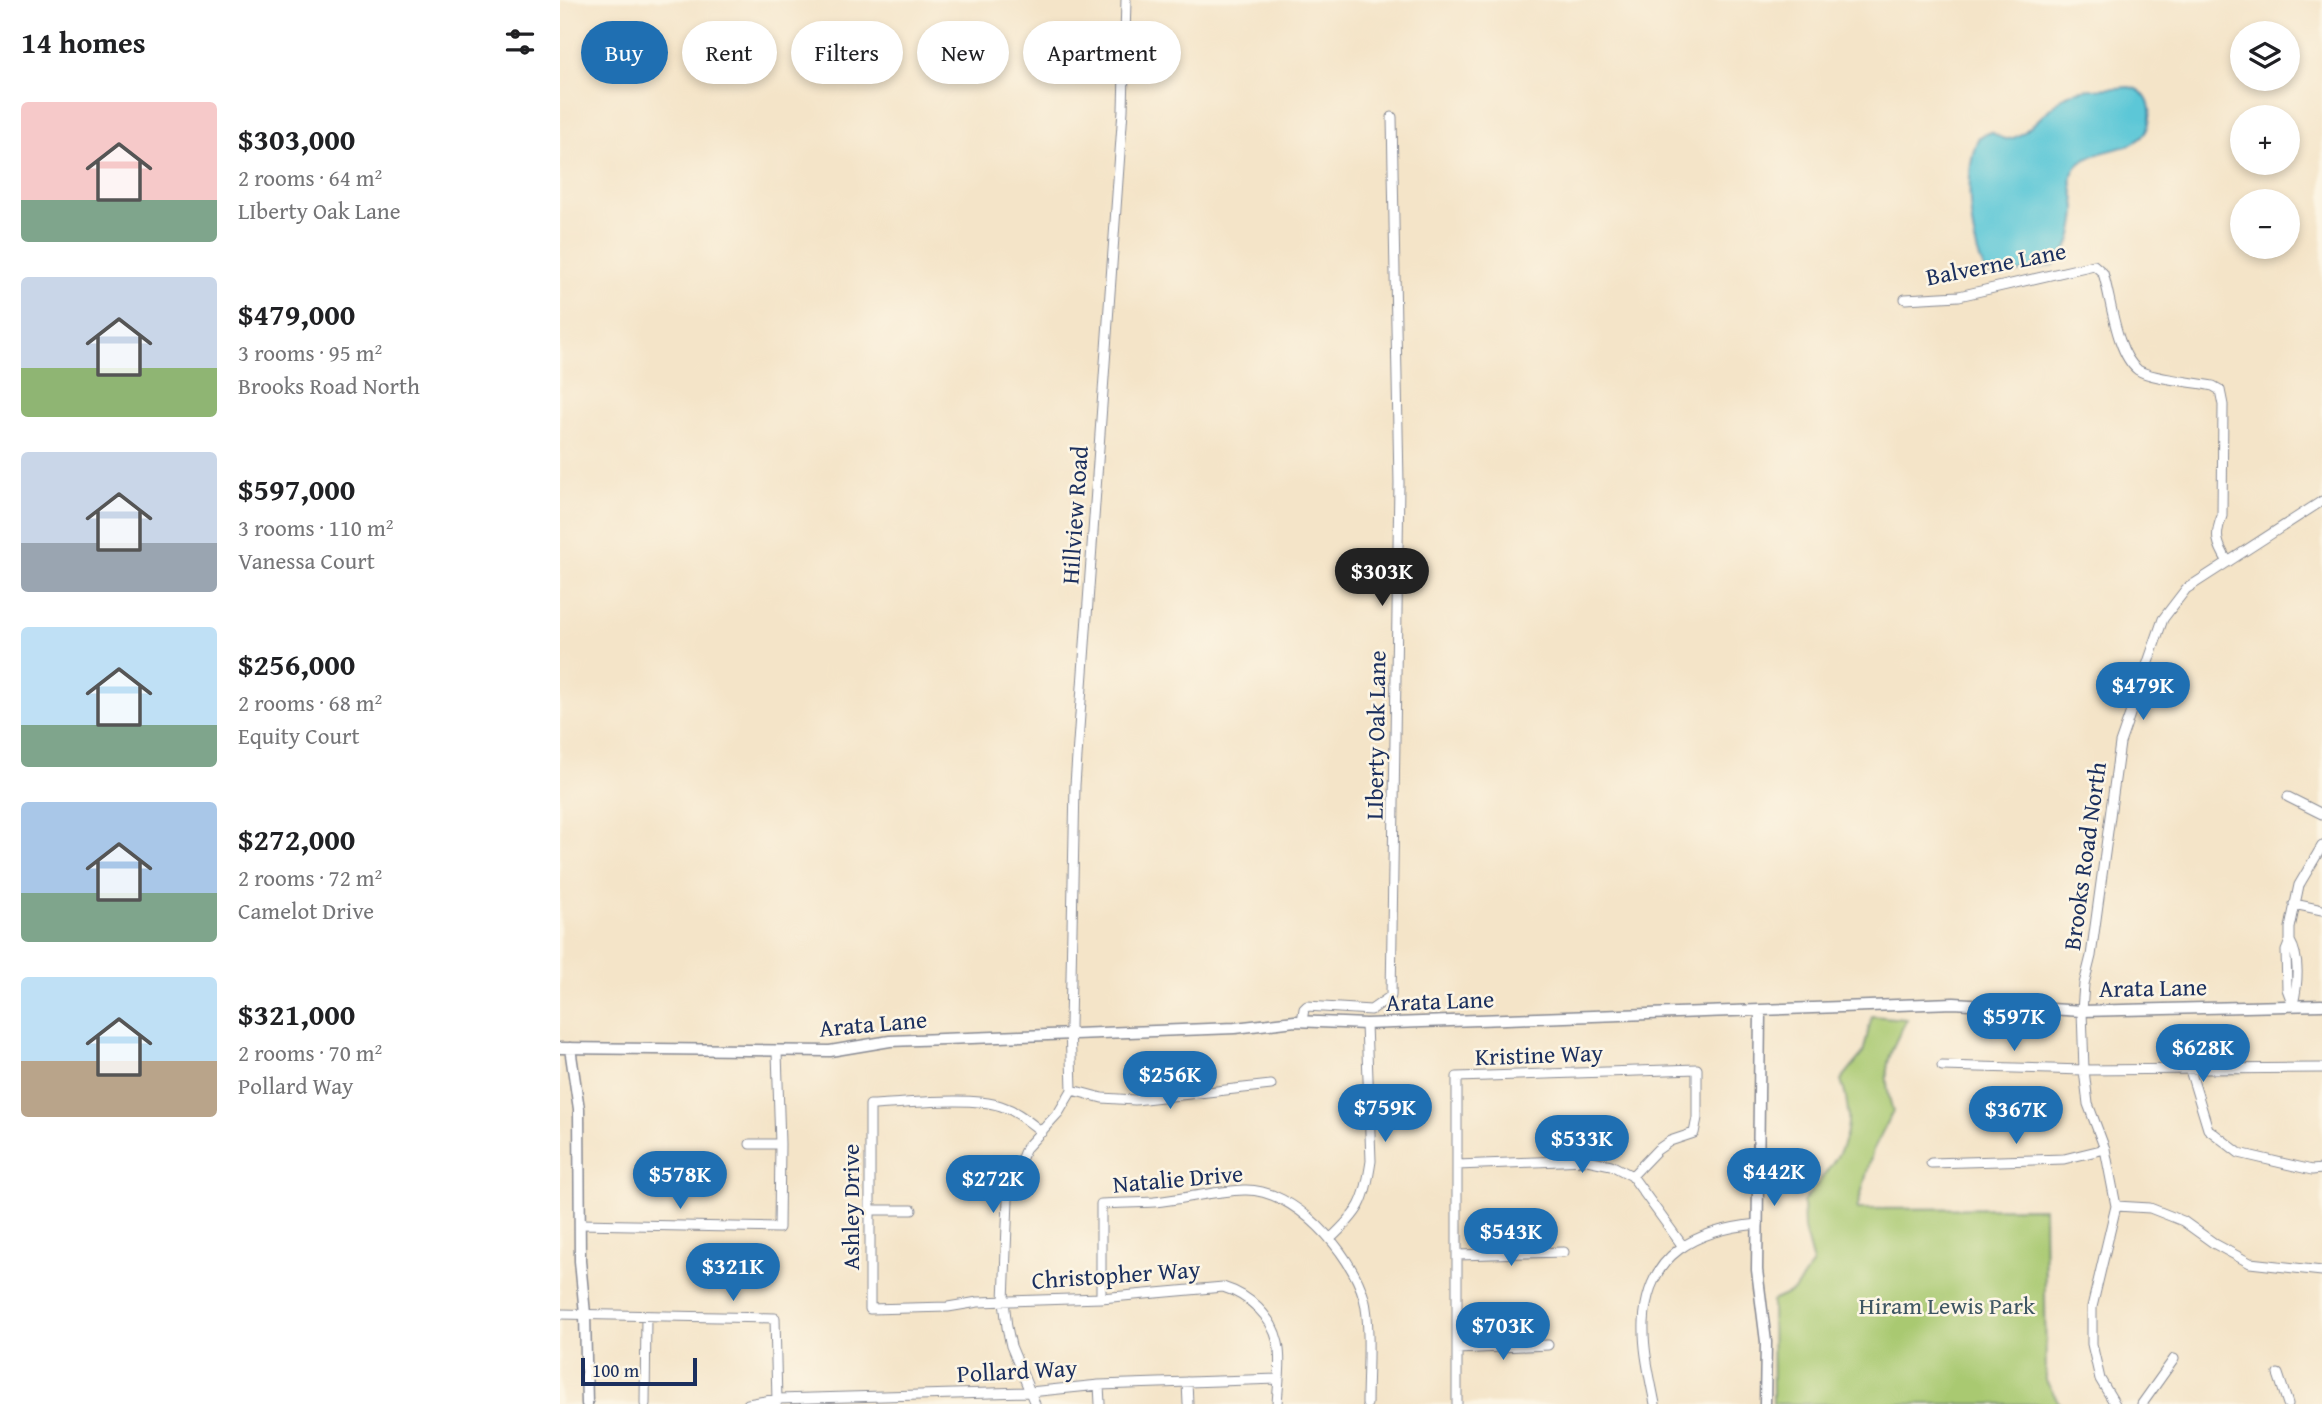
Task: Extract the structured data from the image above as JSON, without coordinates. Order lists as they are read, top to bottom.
{
  "streets": {
    "street": [
      "Balverne Lane",
      "Hillview Road",
      "LIberty Oak Lane",
      "Brooks Road North",
      "Arata Lane",
      "Kristine Way",
      "Natalie Drive",
      "Ashley Drive",
      "Christopher Way",
      "Pollard Way"
    ]
  },
  "crossings": [
    ["Balverne Lane", "Brooks Road North"],
    ["Hillview Road", "Arata Lane"],
    ["LIberty Oak Lane", "Arata Lane"],
    ["Brooks Road North", "Arata Lane"],
    ["Natalie Drive", "Christopher Way"],
    ["Ashley Drive", "Christopher Way"],
    ["Christopher Way", "Pollard Way"]
  ],
  "parks": ["Hiram Lewis Park"],
  "scale_bar": "100 m",
  "page": {
    "heading": "14 homes",
    "map_buttons": ["+", "−"],
    "chip": [
      "Buy",
      "Rent",
      "Filters",
      "New",
      "Apartment"
    ],
    "list": [
      {
        "name": "$303,000",
        "note": "2 rooms · 64 m² · LIberty Oak Lane"
      },
      {
        "name": "$479,000",
        "note": "3 rooms · 95 m² · Brooks Road North"
      },
      {
        "name": "$597,000",
        "note": "3 rooms · 110 m² · Vanessa Court"
      },
      {
        "name": "$256,000",
        "note": "2 rooms · 68 m² · Equity Court"
      },
      {
        "name": "$272,000",
        "note": "2 rooms · 72 m² · Camelot Drive"
      },
      {
        "name": "$321,000",
        "note": "2 rooms · 70 m² · Pollard Way"
      }
    ],
    "price": [
      "$303K",
      "$479K",
      "$597K",
      "$628K",
      "$256K",
      "$759K",
      "$367K",
      "$533K",
      "$442K",
      "$578K",
      "$272K",
      "$543K",
      "$321K",
      "$703K"
    ],
    "scale": "100 m"
  }
}
